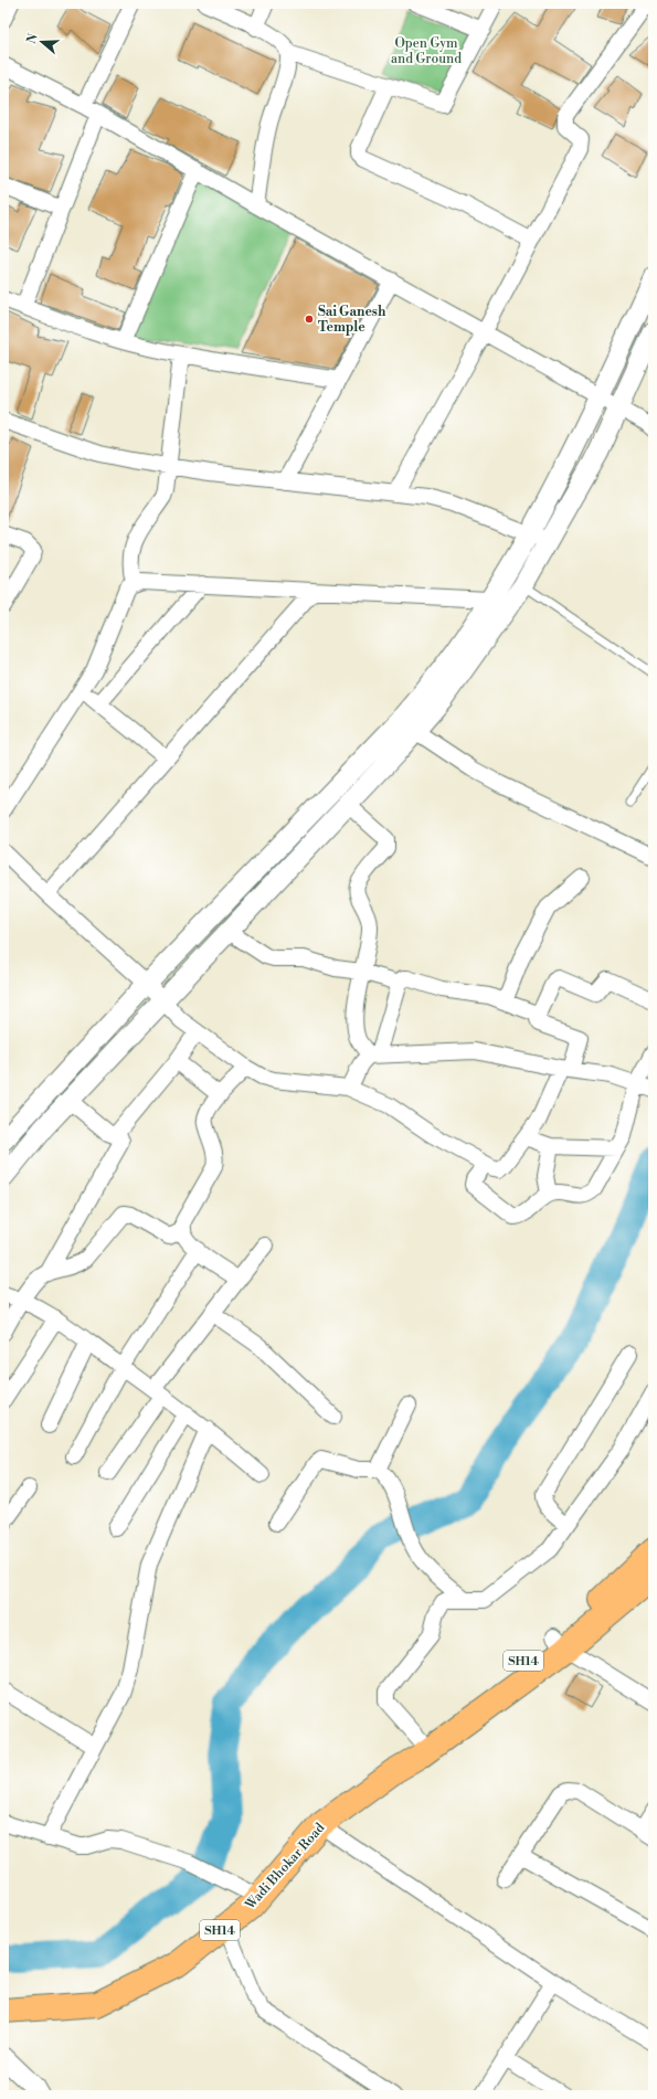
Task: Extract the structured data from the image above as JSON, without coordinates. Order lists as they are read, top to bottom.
{
  "streets": {
    "main road": ["SH14", "Wadi Bhokar Road"]
  },
  "parks": ["Open Gym and Ground"],
  "places": ["Sai Ganesh Temple"],
  "north": "left"
}
